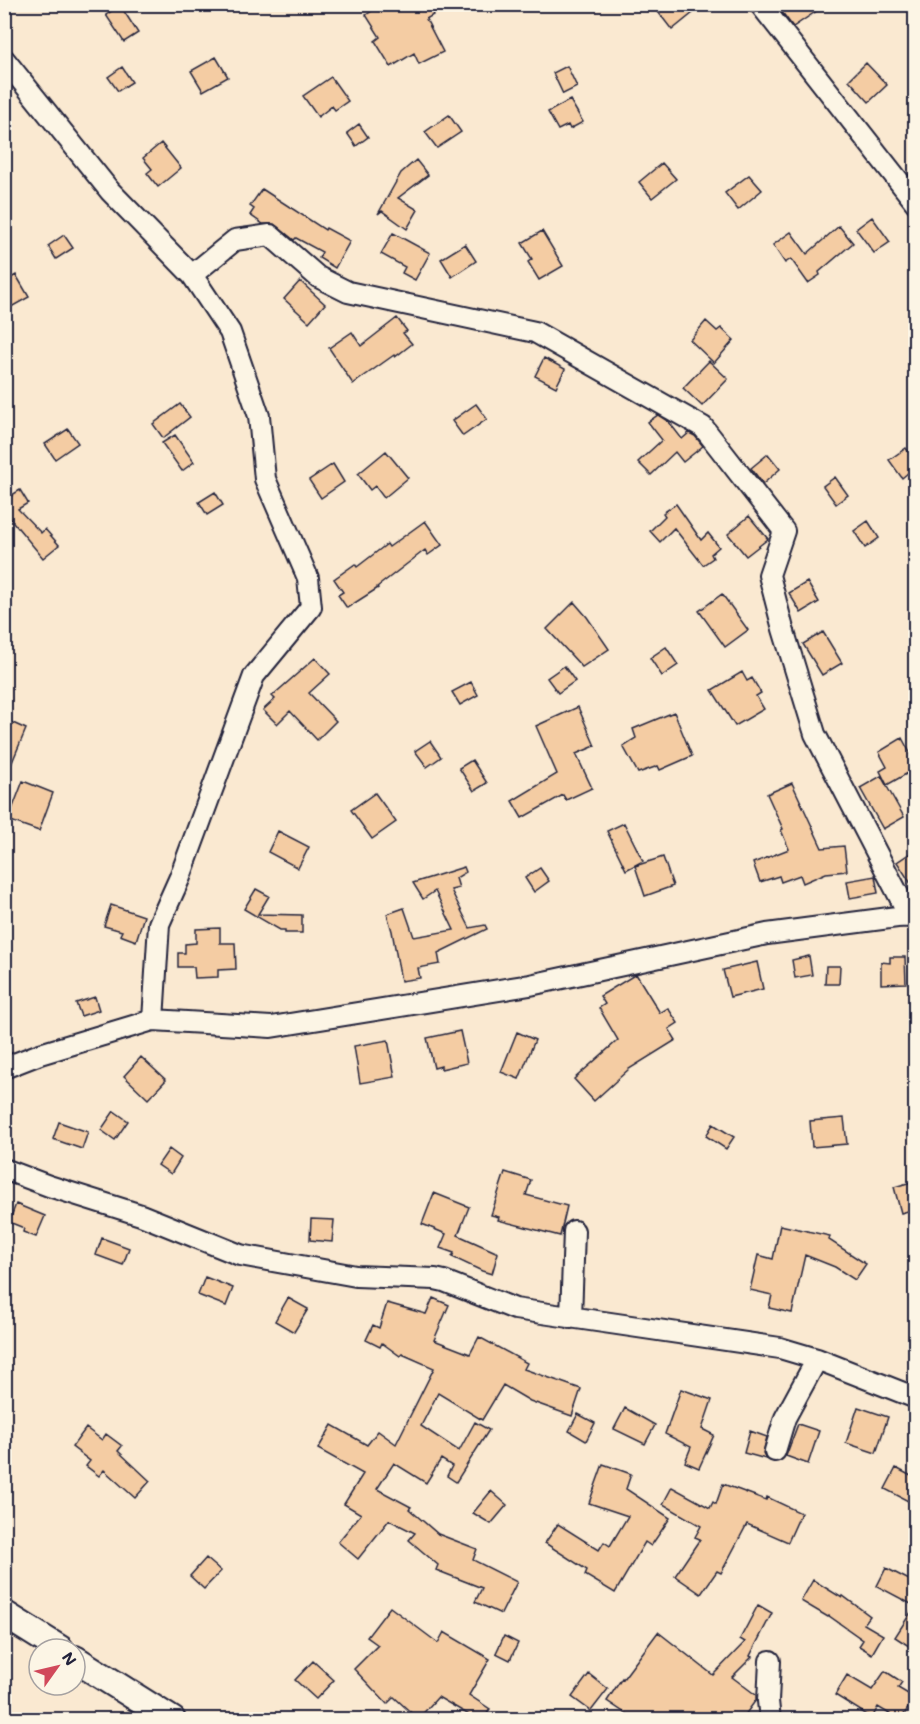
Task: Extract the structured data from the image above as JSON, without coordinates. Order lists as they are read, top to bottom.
{
  "north": "top right"
}
